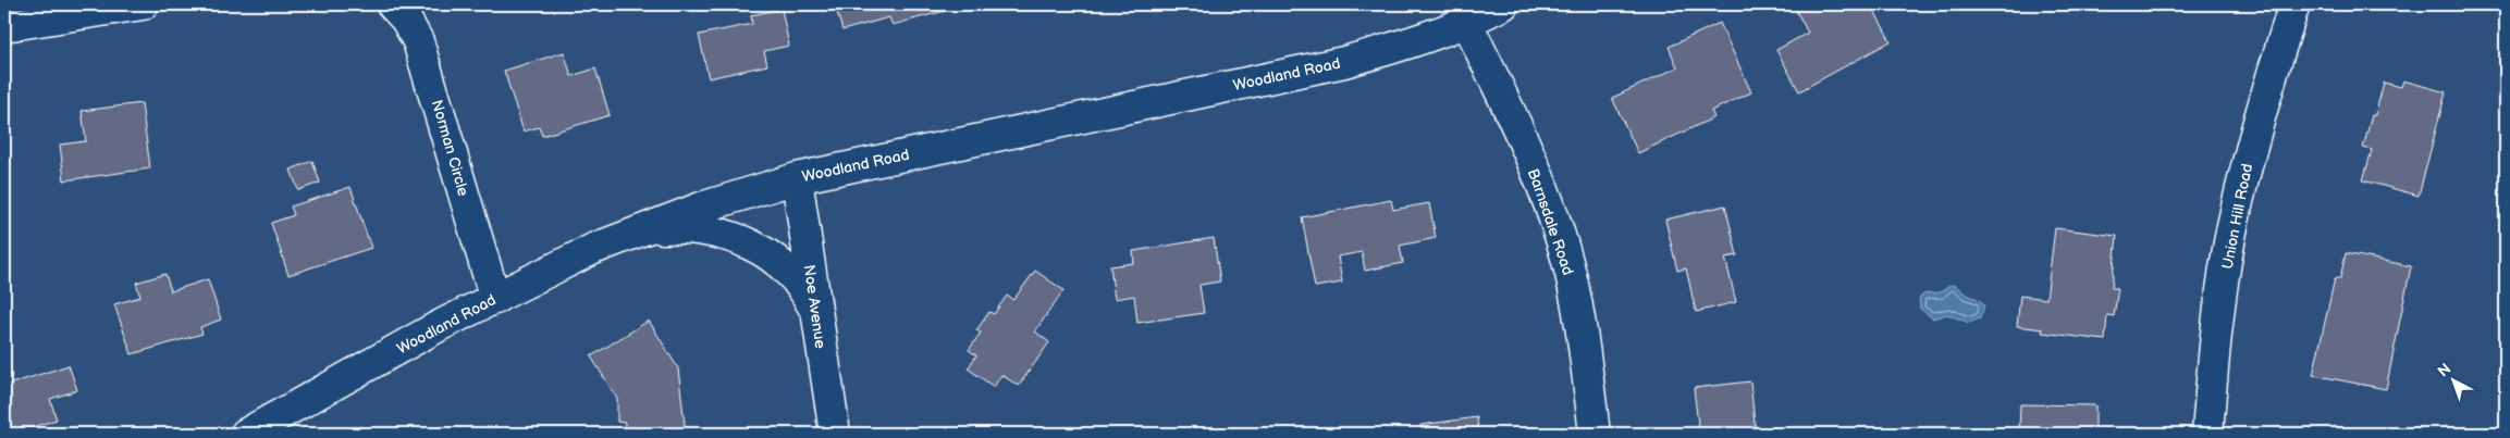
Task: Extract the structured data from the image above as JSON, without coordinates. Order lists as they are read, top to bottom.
{
  "streets": {
    "street": [
      "Woodland Road",
      "Norman Circle",
      "Union Hill Road",
      "Barnsdale Road",
      "Noe Avenue"
    ]
  },
  "crossings": [
    ["Woodland Road", "Norman Circle"],
    ["Woodland Road", "Barnsdale Road"],
    ["Woodland Road", "Noe Avenue"]
  ],
  "north": "top left"
}
